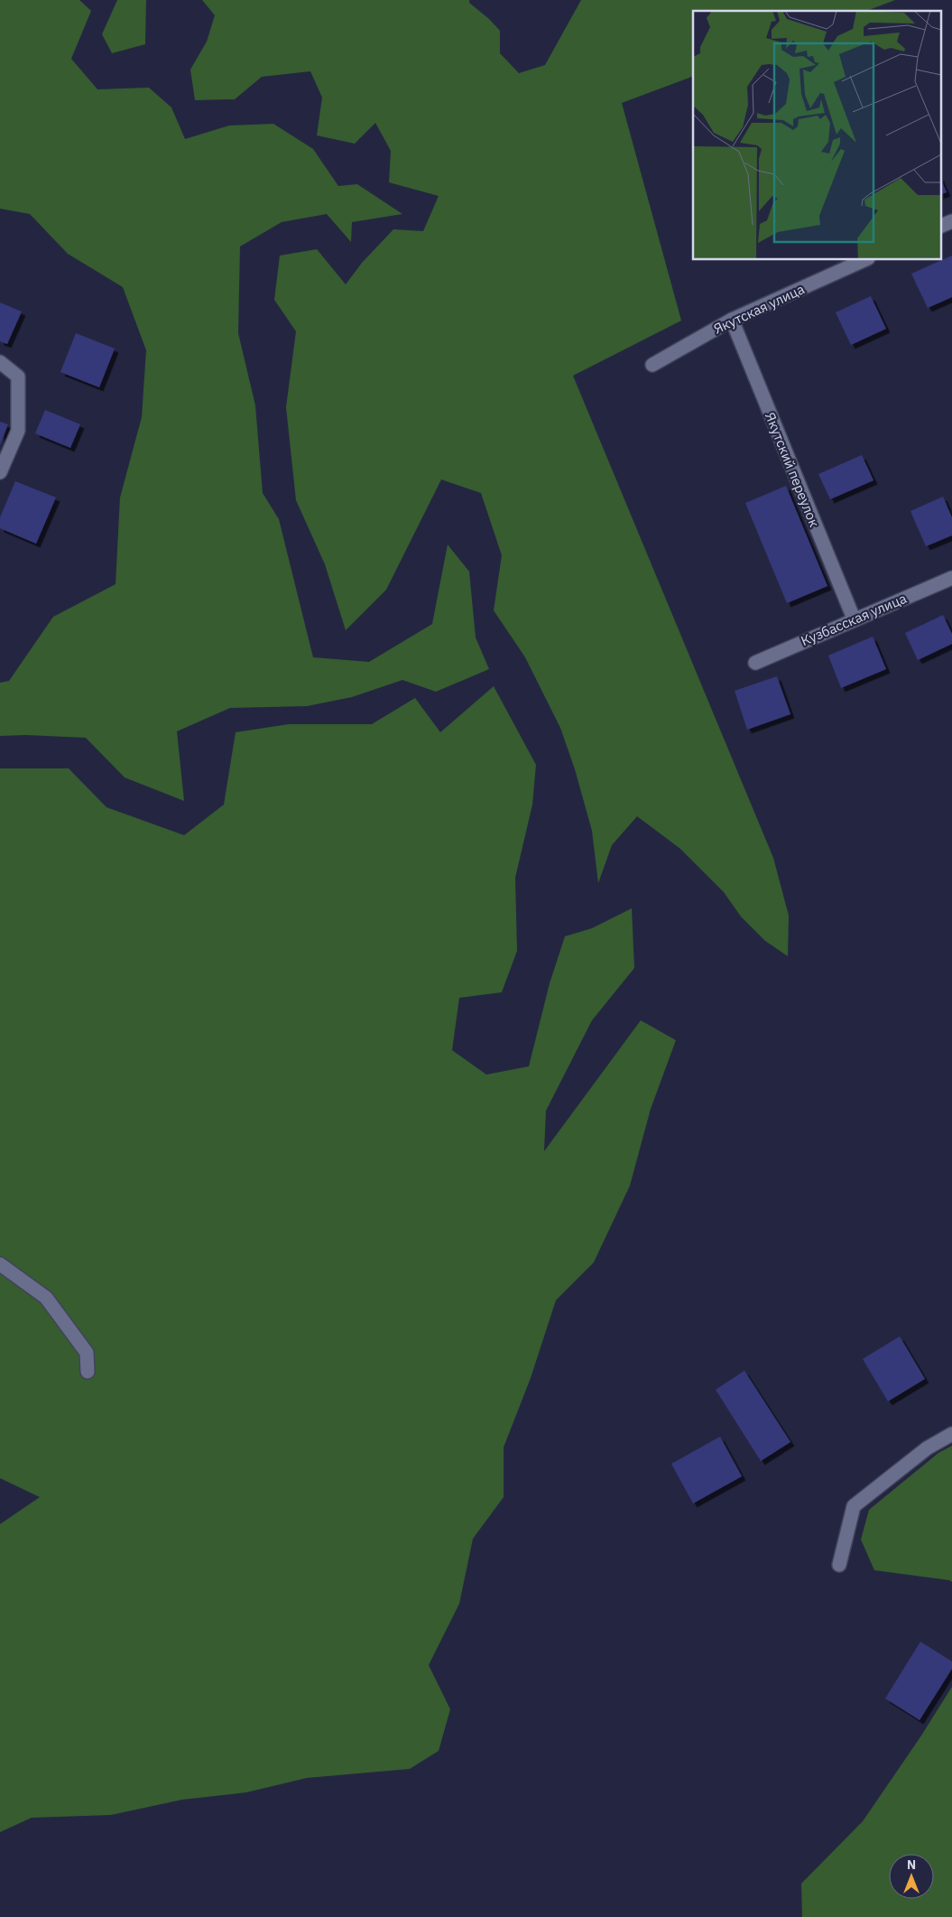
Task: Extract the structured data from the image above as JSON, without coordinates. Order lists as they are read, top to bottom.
{
  "streets": {
    "street": ["Якутская улица", "Якутский переулок", "Кузбасская улица"]
  },
  "crossings": [
    ["Якутская улица", "Якутский переулок"],
    ["Якутский переулок", "Кузбасская улица"]
  ],
  "north": "top"
}
